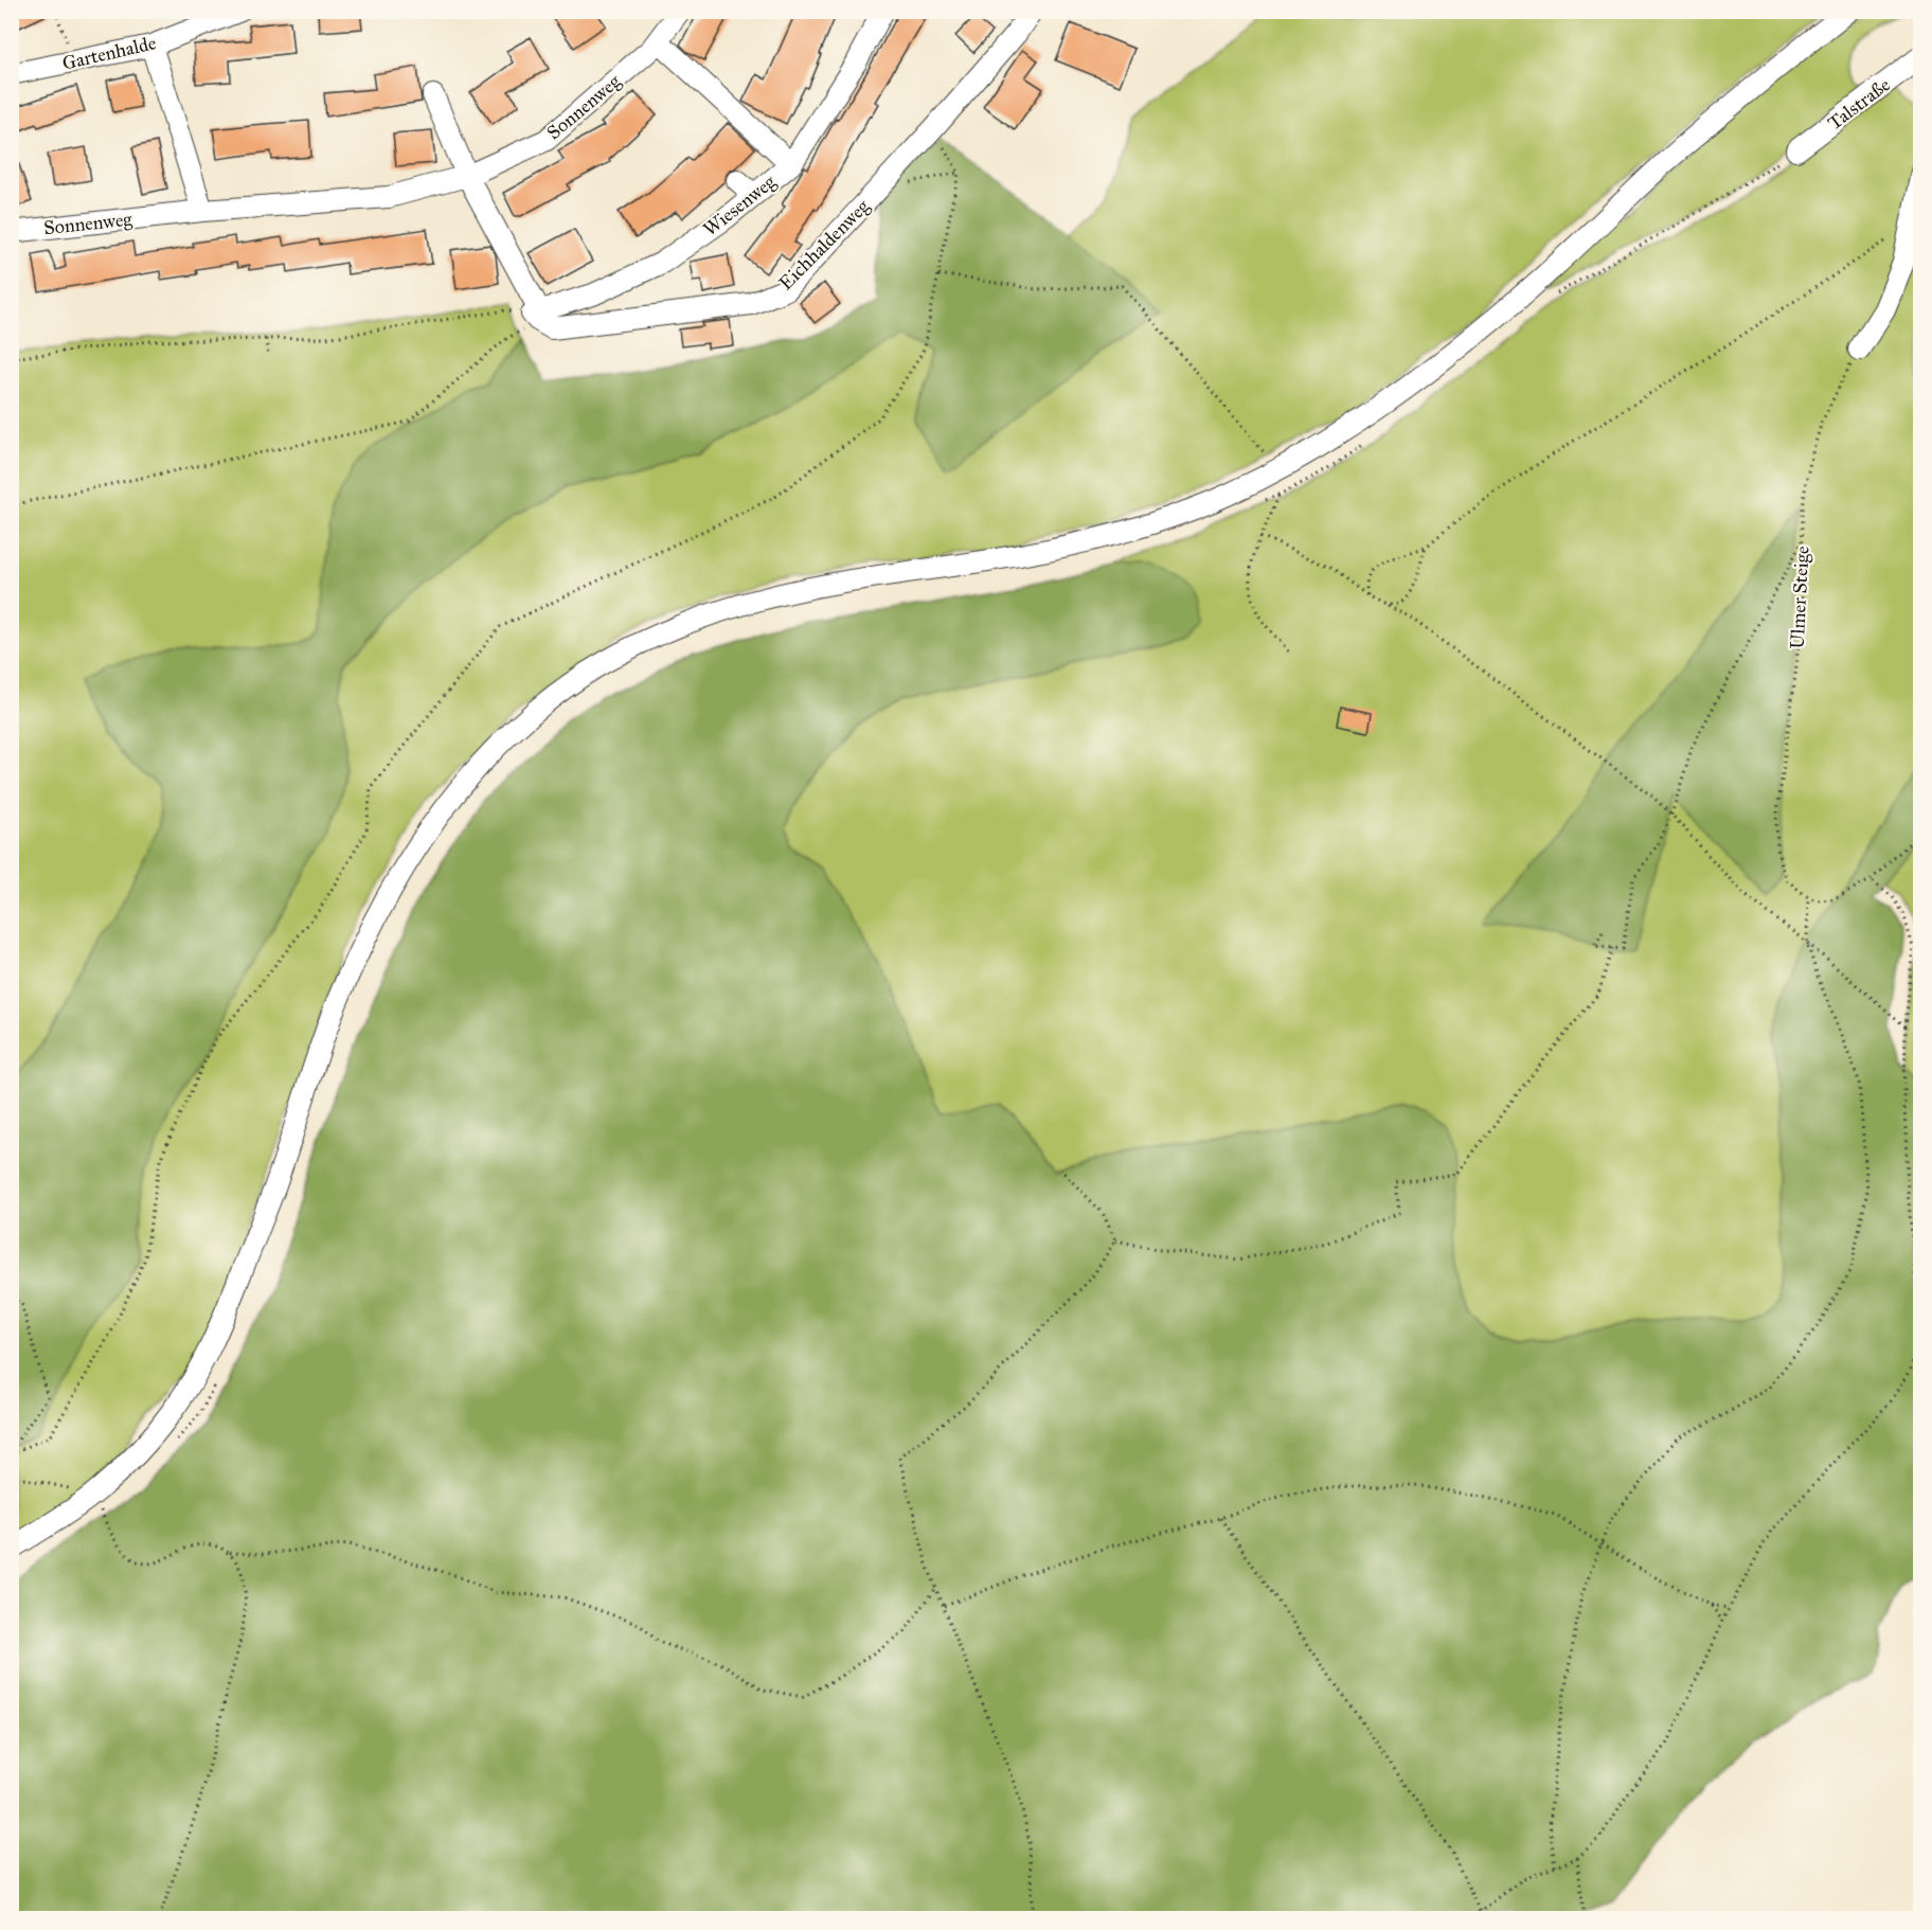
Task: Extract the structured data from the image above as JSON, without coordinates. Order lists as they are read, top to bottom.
{
  "streets": {
    "street": [
      "Gartenhalde",
      "Talstraße",
      "Sonnenweg",
      "Wiesenweg",
      "Eichhaldenweg"
    ],
    "path": ["Ulmer Steige"]
  },
  "crossings": [
    ["Wiesenweg", "Eichhaldenweg"]
  ]
}
